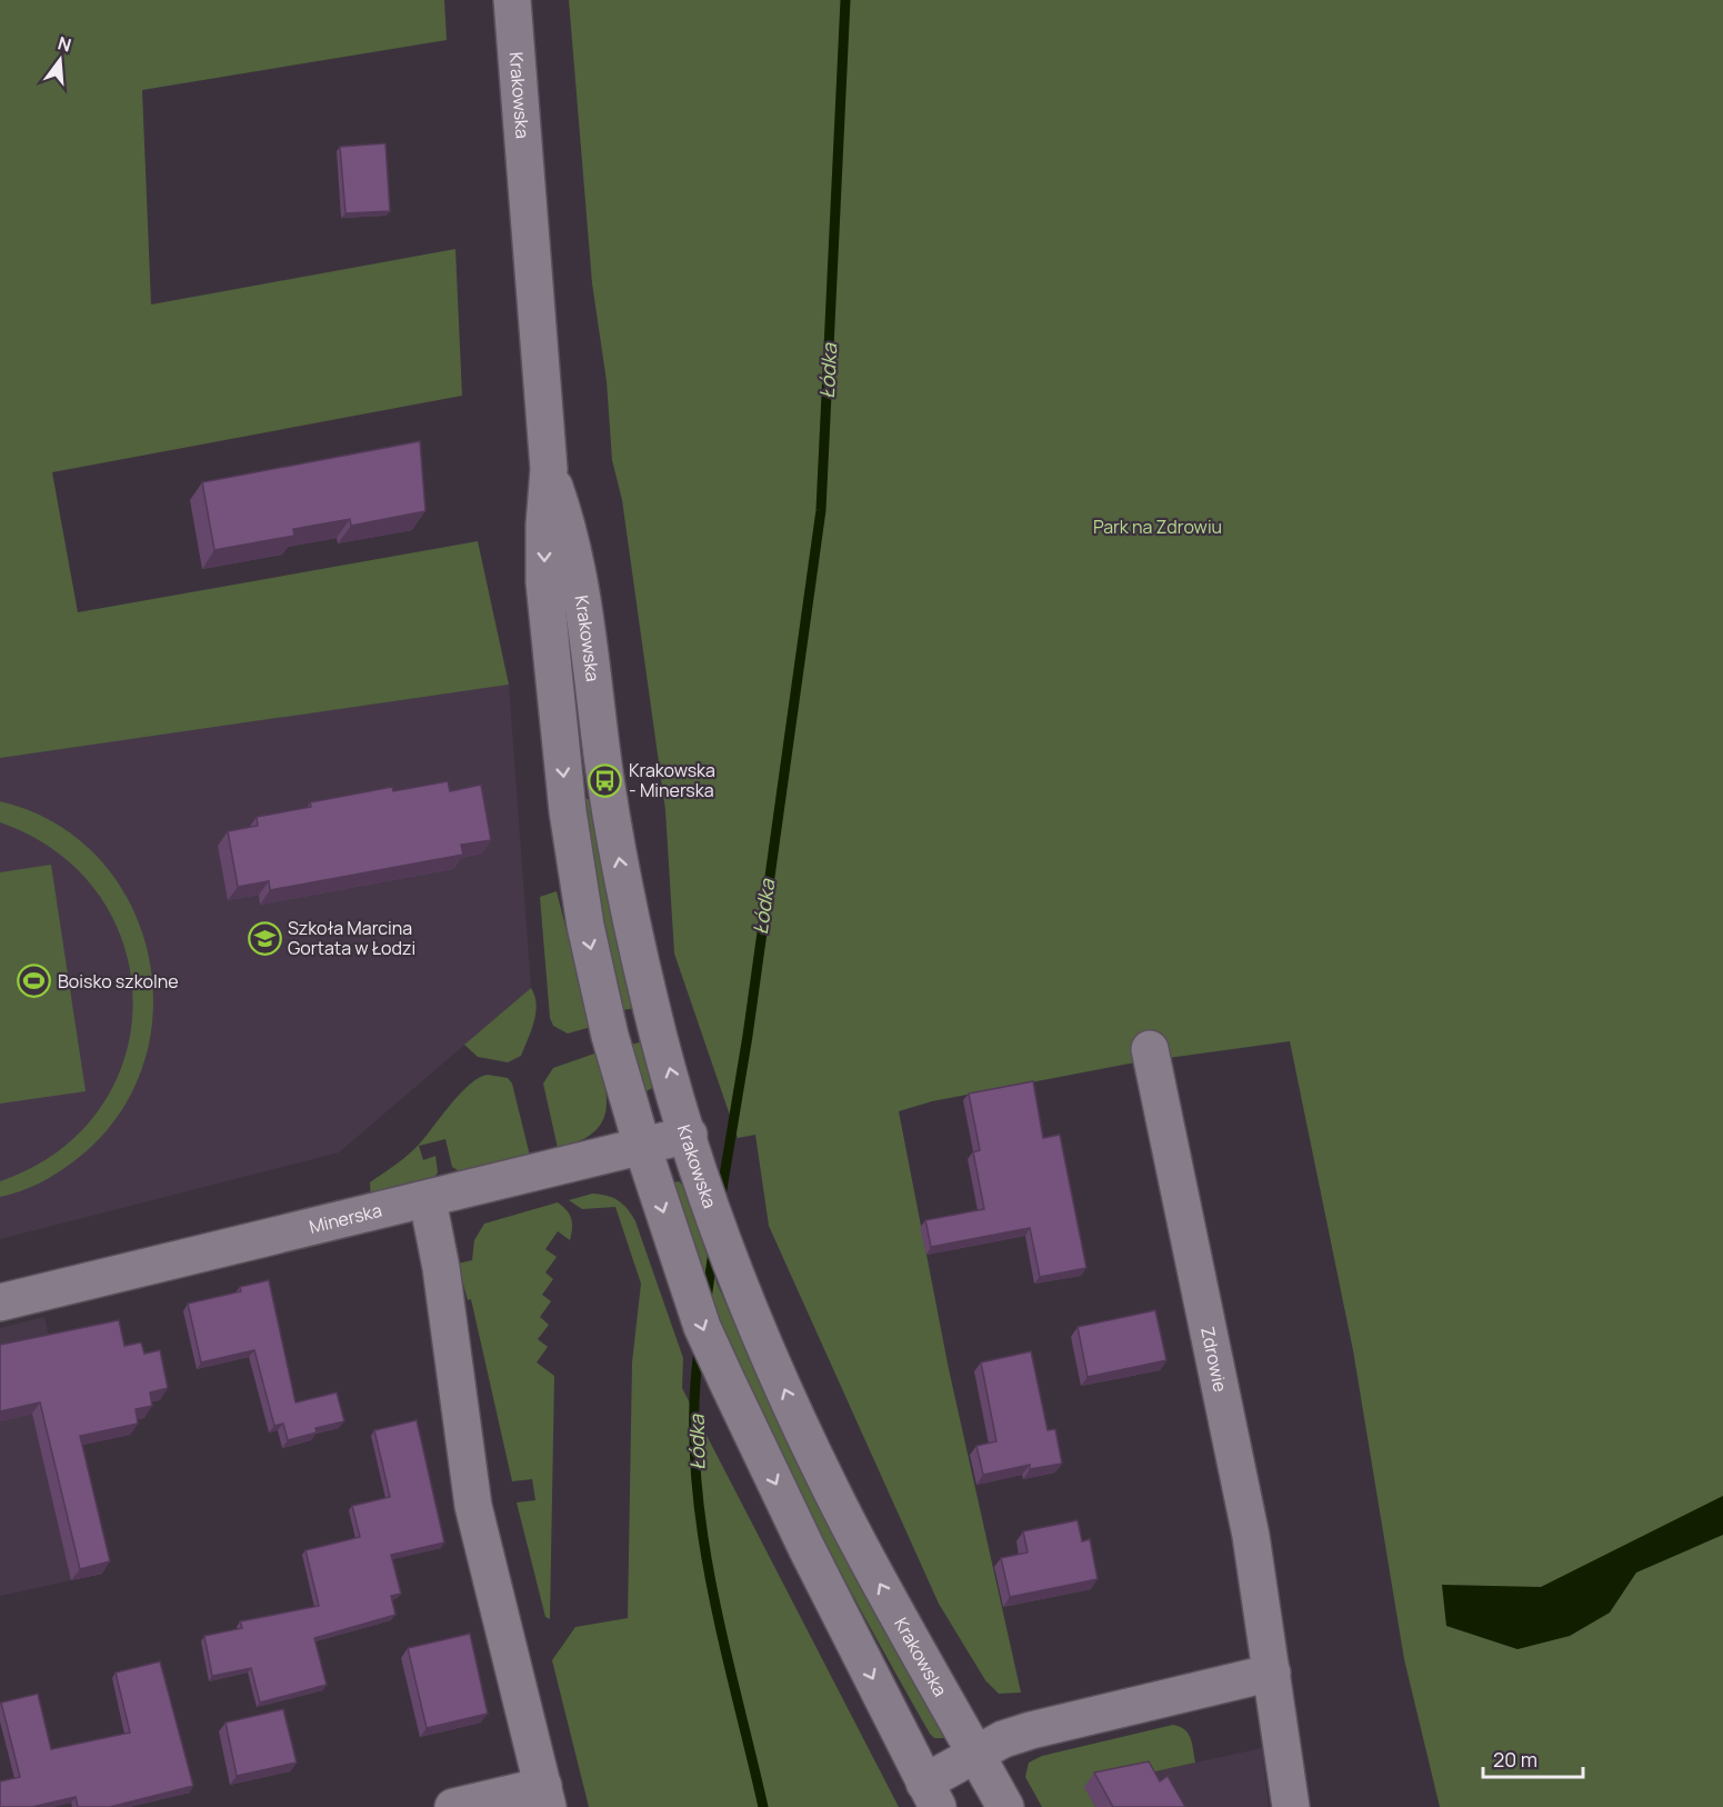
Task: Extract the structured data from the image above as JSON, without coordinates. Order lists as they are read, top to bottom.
{
  "streets": {
    "main road": ["Krakowska", "Minerska", "Zdrowie"]
  },
  "crossings": [
    ["Krakowska", "Minerska"]
  ],
  "water": ["Łódka"],
  "parks": ["Park na Zdrowiu"],
  "places": {
    "bus stop": ["Krakowska - Minerska"],
    "school or university": ["Szkoła Marcina Gortata w Łodzi"],
    "sports": ["Boisko szkolne"]
  },
  "scale_bar": "20 m",
  "north": "top"
}
